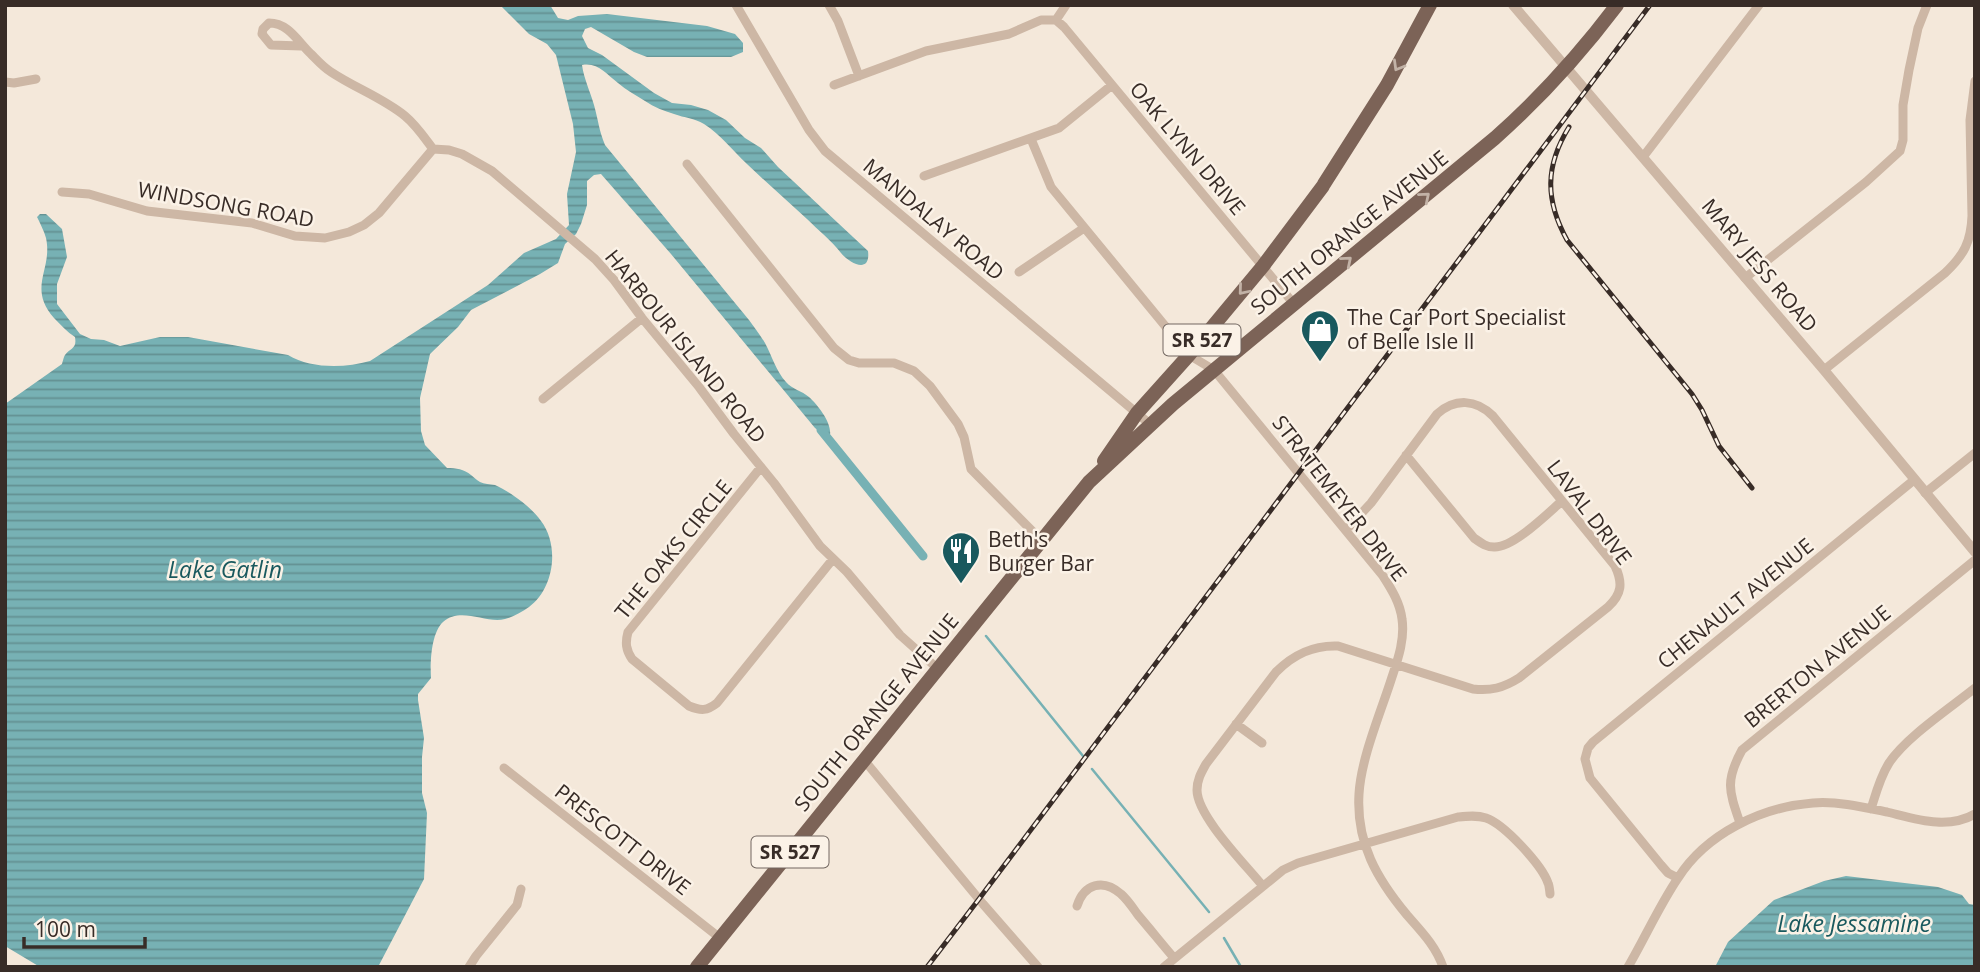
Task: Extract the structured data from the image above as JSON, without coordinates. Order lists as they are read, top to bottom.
{
  "streets": {
    "main road": ["SOUTH ORANGE AVENUE", "SR 527"],
    "street": [
      "OAK LYNN DRIVE",
      "WINDSONG ROAD",
      "MANDALAY ROAD",
      "MARY JESS ROAD",
      "HARBOUR ISLAND ROAD",
      "STRATEMEYER DRIVE",
      "LAVAL DRIVE",
      "THE OAKS CIRCLE",
      "CHENAULT AVENUE",
      "BRERTON AVENUE",
      "PRESCOTT DRIVE"
    ]
  },
  "crossings": [
    ["OAK LYNN DRIVE", "SOUTH ORANGE AVENUE"],
    ["OAK LYNN DRIVE", "SR 527"],
    ["WINDSONG ROAD", "HARBOUR ISLAND ROAD"],
    ["MANDALAY ROAD", "SOUTH ORANGE AVENUE"],
    ["MANDALAY ROAD", "SR 527"],
    ["SOUTH ORANGE AVENUE", "MARY JESS ROAD"],
    ["SOUTH ORANGE AVENUE", "SR 527"],
    ["SOUTH ORANGE AVENUE", "HARBOUR ISLAND ROAD"],
    ["SOUTH ORANGE AVENUE", "STRATEMEYER DRIVE"],
    ["SOUTH ORANGE AVENUE", "PRESCOTT DRIVE"],
    ["MARY JESS ROAD", "CHENAULT AVENUE"],
    ["SR 527", "STRATEMEYER DRIVE"],
    ["HARBOUR ISLAND ROAD", "THE OAKS CIRCLE"],
    ["STRATEMEYER DRIVE", "LAVAL DRIVE"]
  ],
  "water": ["Lake Gatlin", "Lake Jessamine"],
  "places": {
    "shop": ["The Car Port Specialist of Belle Isle ll"],
    "restaurant": ["Beth's Burger Bar"]
  },
  "scale_bar": "100 m"
}
